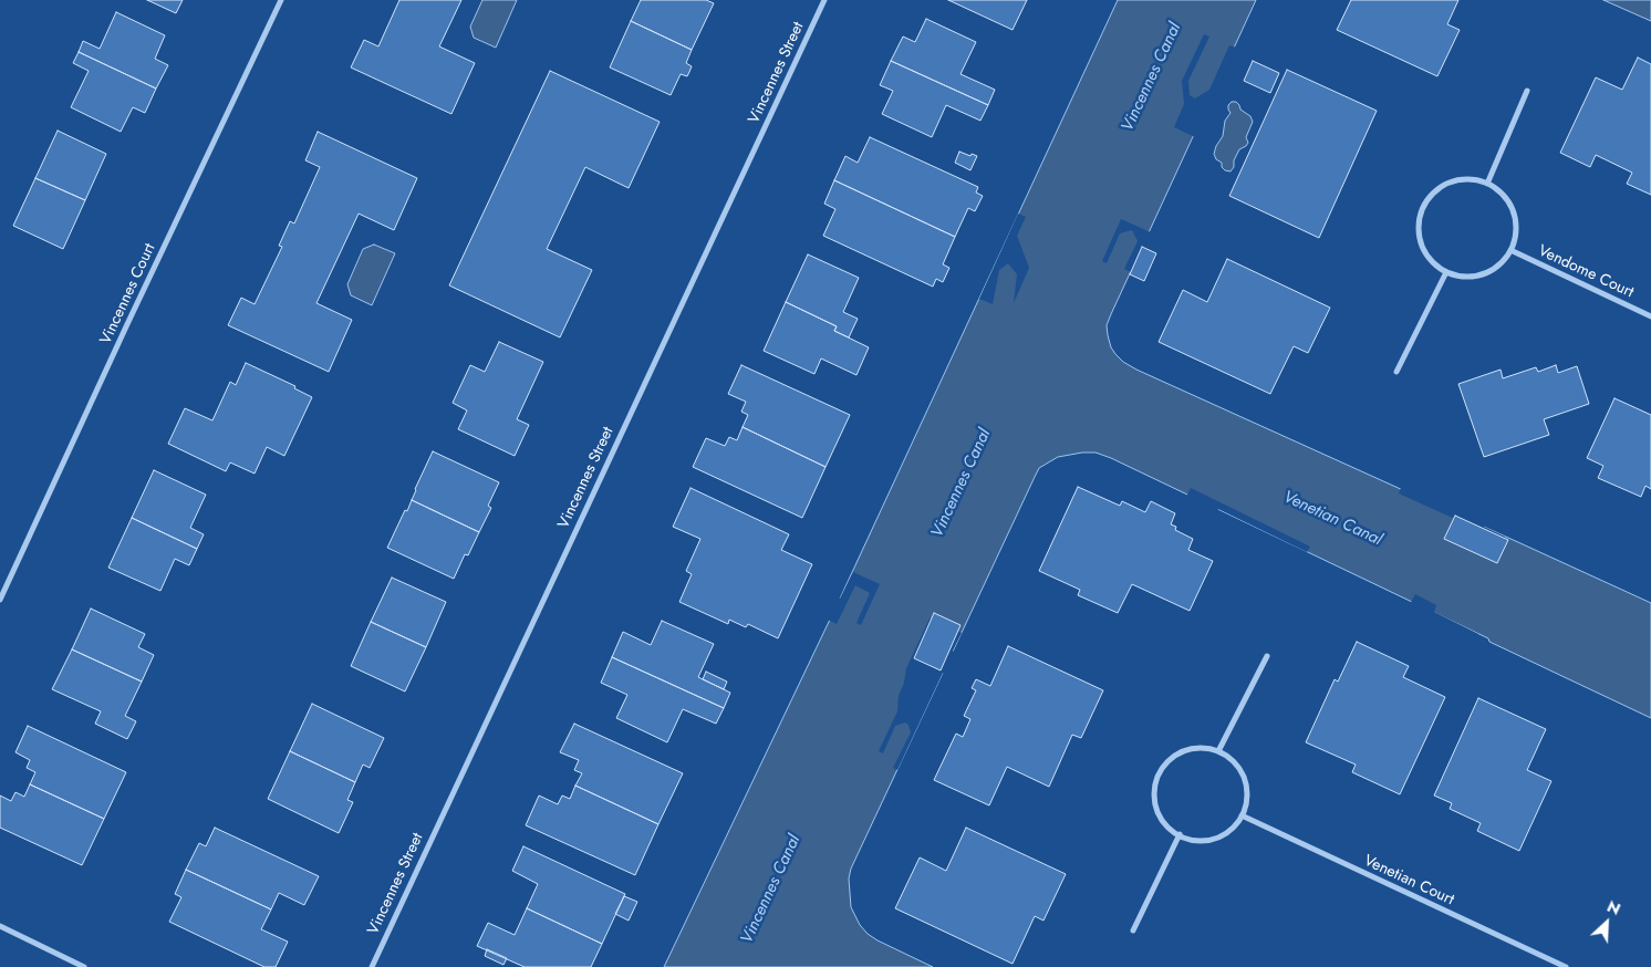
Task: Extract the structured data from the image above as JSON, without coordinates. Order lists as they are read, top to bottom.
{
  "streets": {
    "street": [
      "Vincennes Street",
      "Vendome Court",
      "Vincennes Court",
      "Venetian Court"
    ]
  },
  "water": ["Vincennes Canal", "Venetian Canal"],
  "north": "top right"
}
